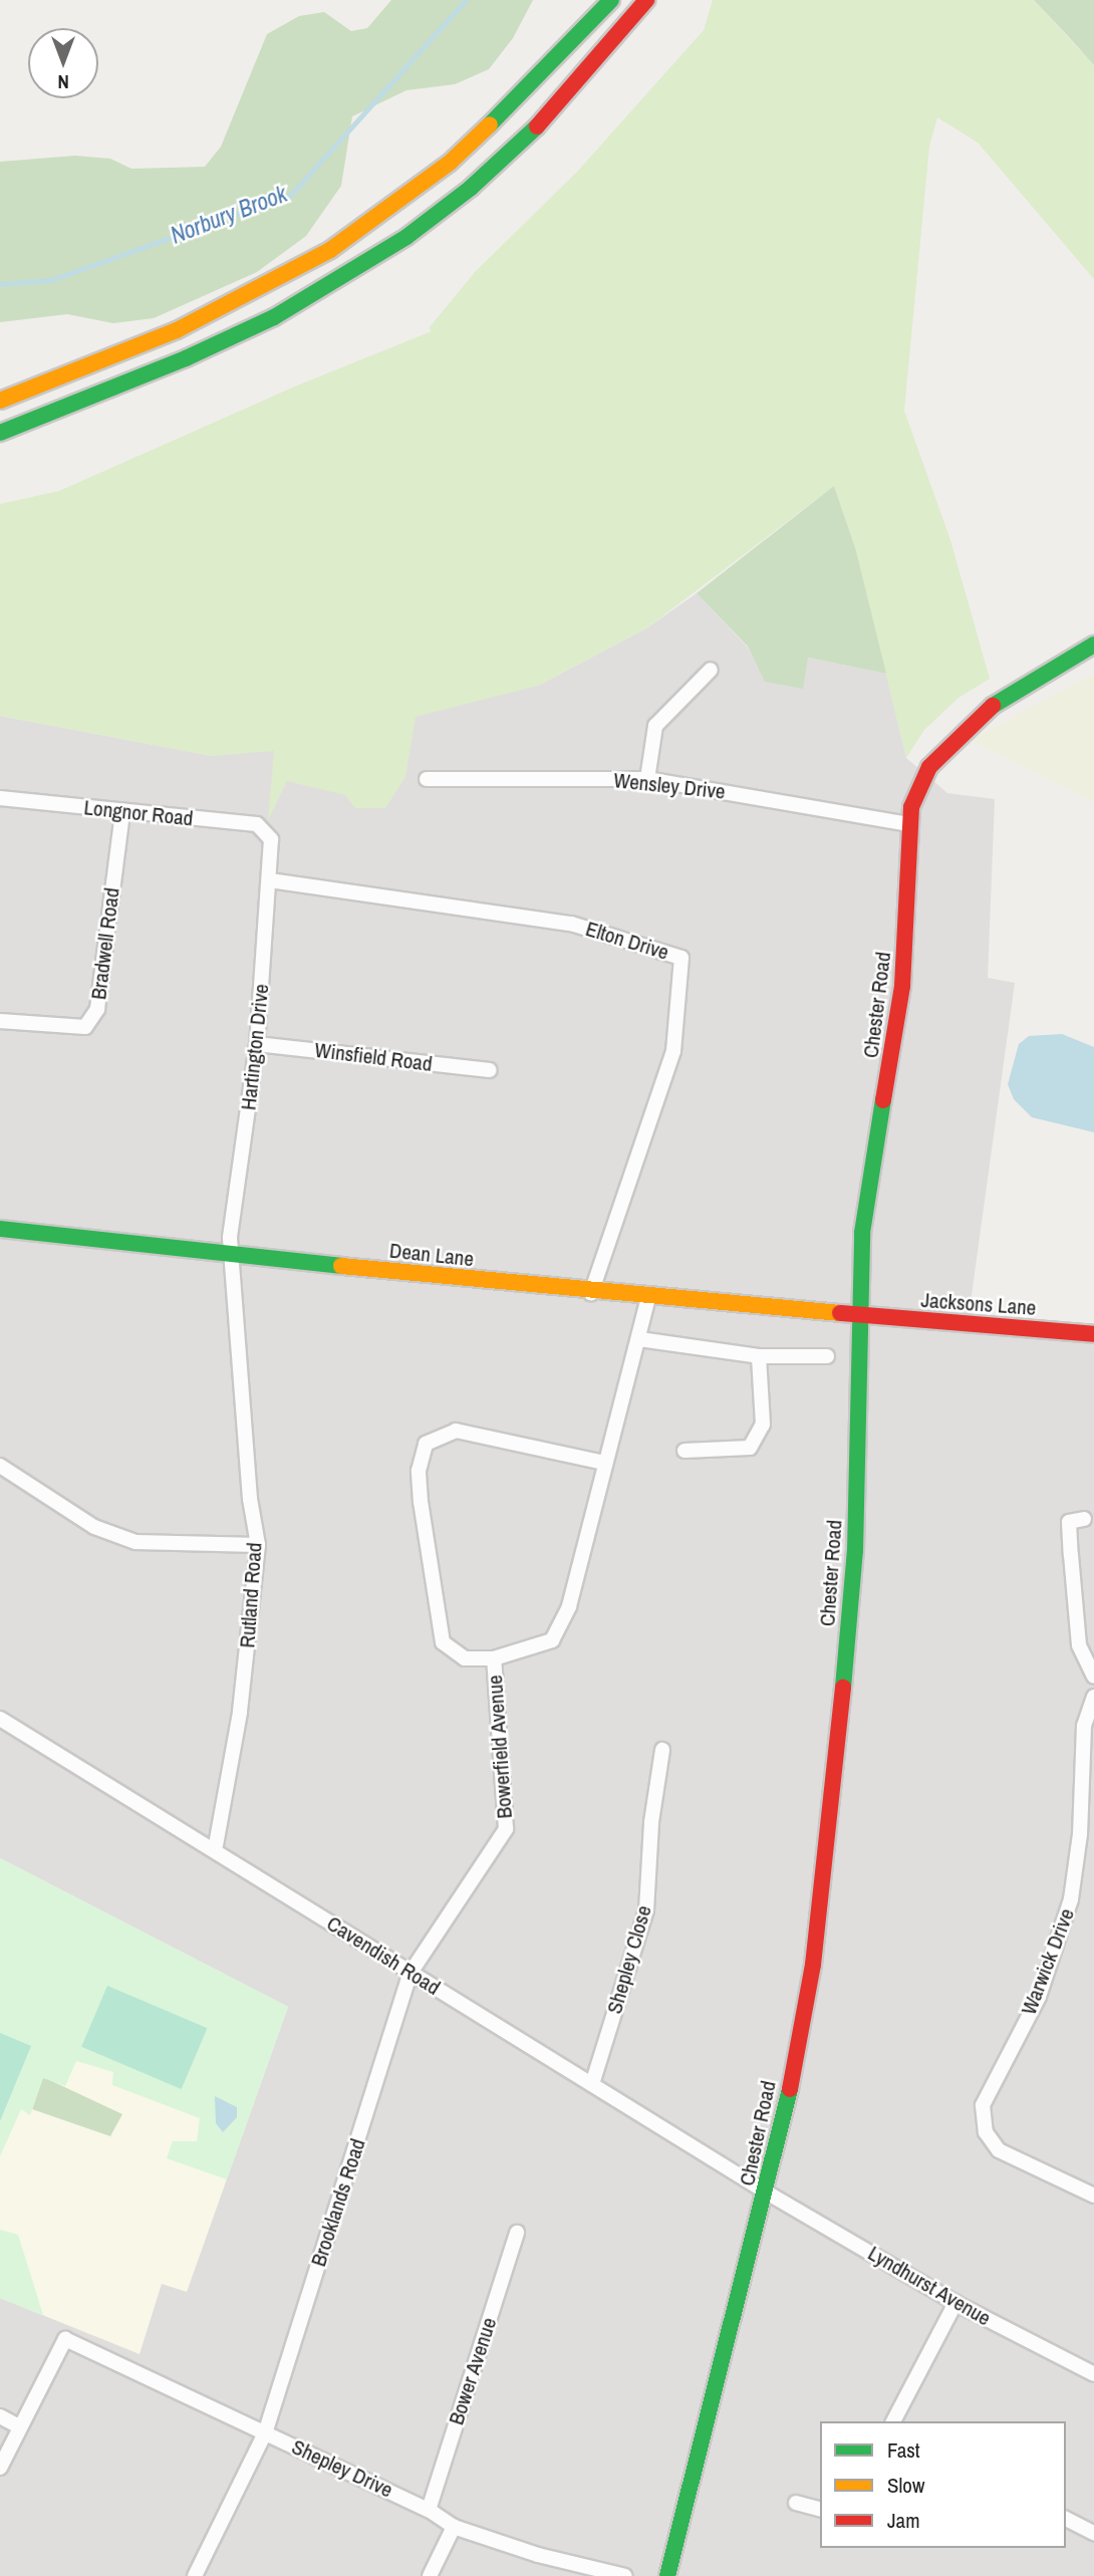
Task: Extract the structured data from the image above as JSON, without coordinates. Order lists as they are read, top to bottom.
{
  "streets": {
    "main road": ["Chester Road", "Dean Lane", "Jacksons Lane"],
    "street": [
      "Wensley Drive",
      "Longnor Road",
      "Elton Drive",
      "Bradwell Road",
      "Hartington Drive",
      "Winsfield Road",
      "Rutland Road",
      "Bowerfield Avenue",
      "Cavendish Road",
      "Shepley Close",
      "Warwick Drive",
      "Brooklands Road",
      "Lyndhurst Avenue",
      "Bower Avenue",
      "Shepley Drive"
    ]
  },
  "crossings": [
    ["Wensley Drive", "Chester Road"],
    ["Longnor Road", "Bradwell Road"],
    ["Longnor Road", "Hartington Drive"],
    ["Elton Drive", "Hartington Drive"],
    ["Elton Drive", "Dean Lane"],
    ["Chester Road", "Dean Lane"],
    ["Chester Road", "Jacksons Lane"],
    ["Chester Road", "Cavendish Road"],
    ["Chester Road", "Lyndhurst Avenue"],
    ["Hartington Drive", "Winsfield Road"],
    ["Hartington Drive", "Dean Lane"],
    ["Hartington Drive", "Rutland Road"],
    ["Dean Lane", "Jacksons Lane"],
    ["Dean Lane", "Rutland Road"],
    ["Dean Lane", "Bowerfield Avenue"],
    ["Rutland Road", "Cavendish Road"],
    ["Bowerfield Avenue", "Cavendish Road"],
    ["Bowerfield Avenue", "Brooklands Road"],
    ["Cavendish Road", "Shepley Close"],
    ["Cavendish Road", "Brooklands Road"],
    ["Cavendish Road", "Lyndhurst Avenue"],
    ["Brooklands Road", "Shepley Drive"],
    ["Bower Avenue", "Shepley Drive"]
  ],
  "water": ["Norbury Brook"],
  "legend": ["Fast", "Slow", "Jam"],
  "north": "bottom"
}
